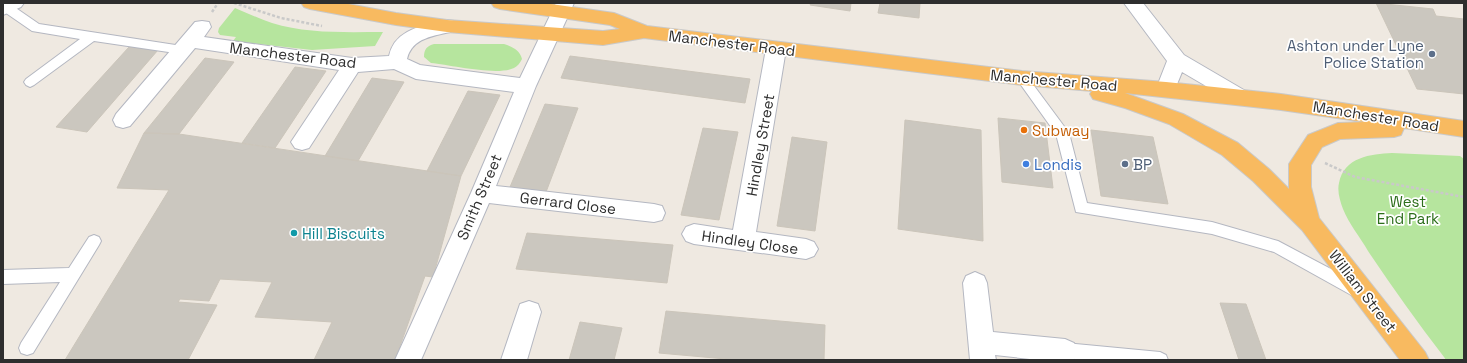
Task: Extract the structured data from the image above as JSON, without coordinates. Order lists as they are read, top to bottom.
{
  "streets": {
    "highway": ["Manchester Road", "William Street"],
    "street": [
      "Hindley Street",
      "Smith Street",
      "Gerrard Close",
      "Hindley Close"
    ]
  },
  "crossings": [
    ["Manchester Road", "Hindley Street"],
    ["Manchester Road", "Smith Street"],
    ["Hindley Street", "Hindley Close"],
    ["Smith Street", "Gerrard Close"]
  ],
  "parks": ["West End Park"],
  "places": [
    "Ashton under Lyne Police Station",
    "Subway",
    "Londis",
    "BP",
    "Hill Biscuits"
  ]
}
